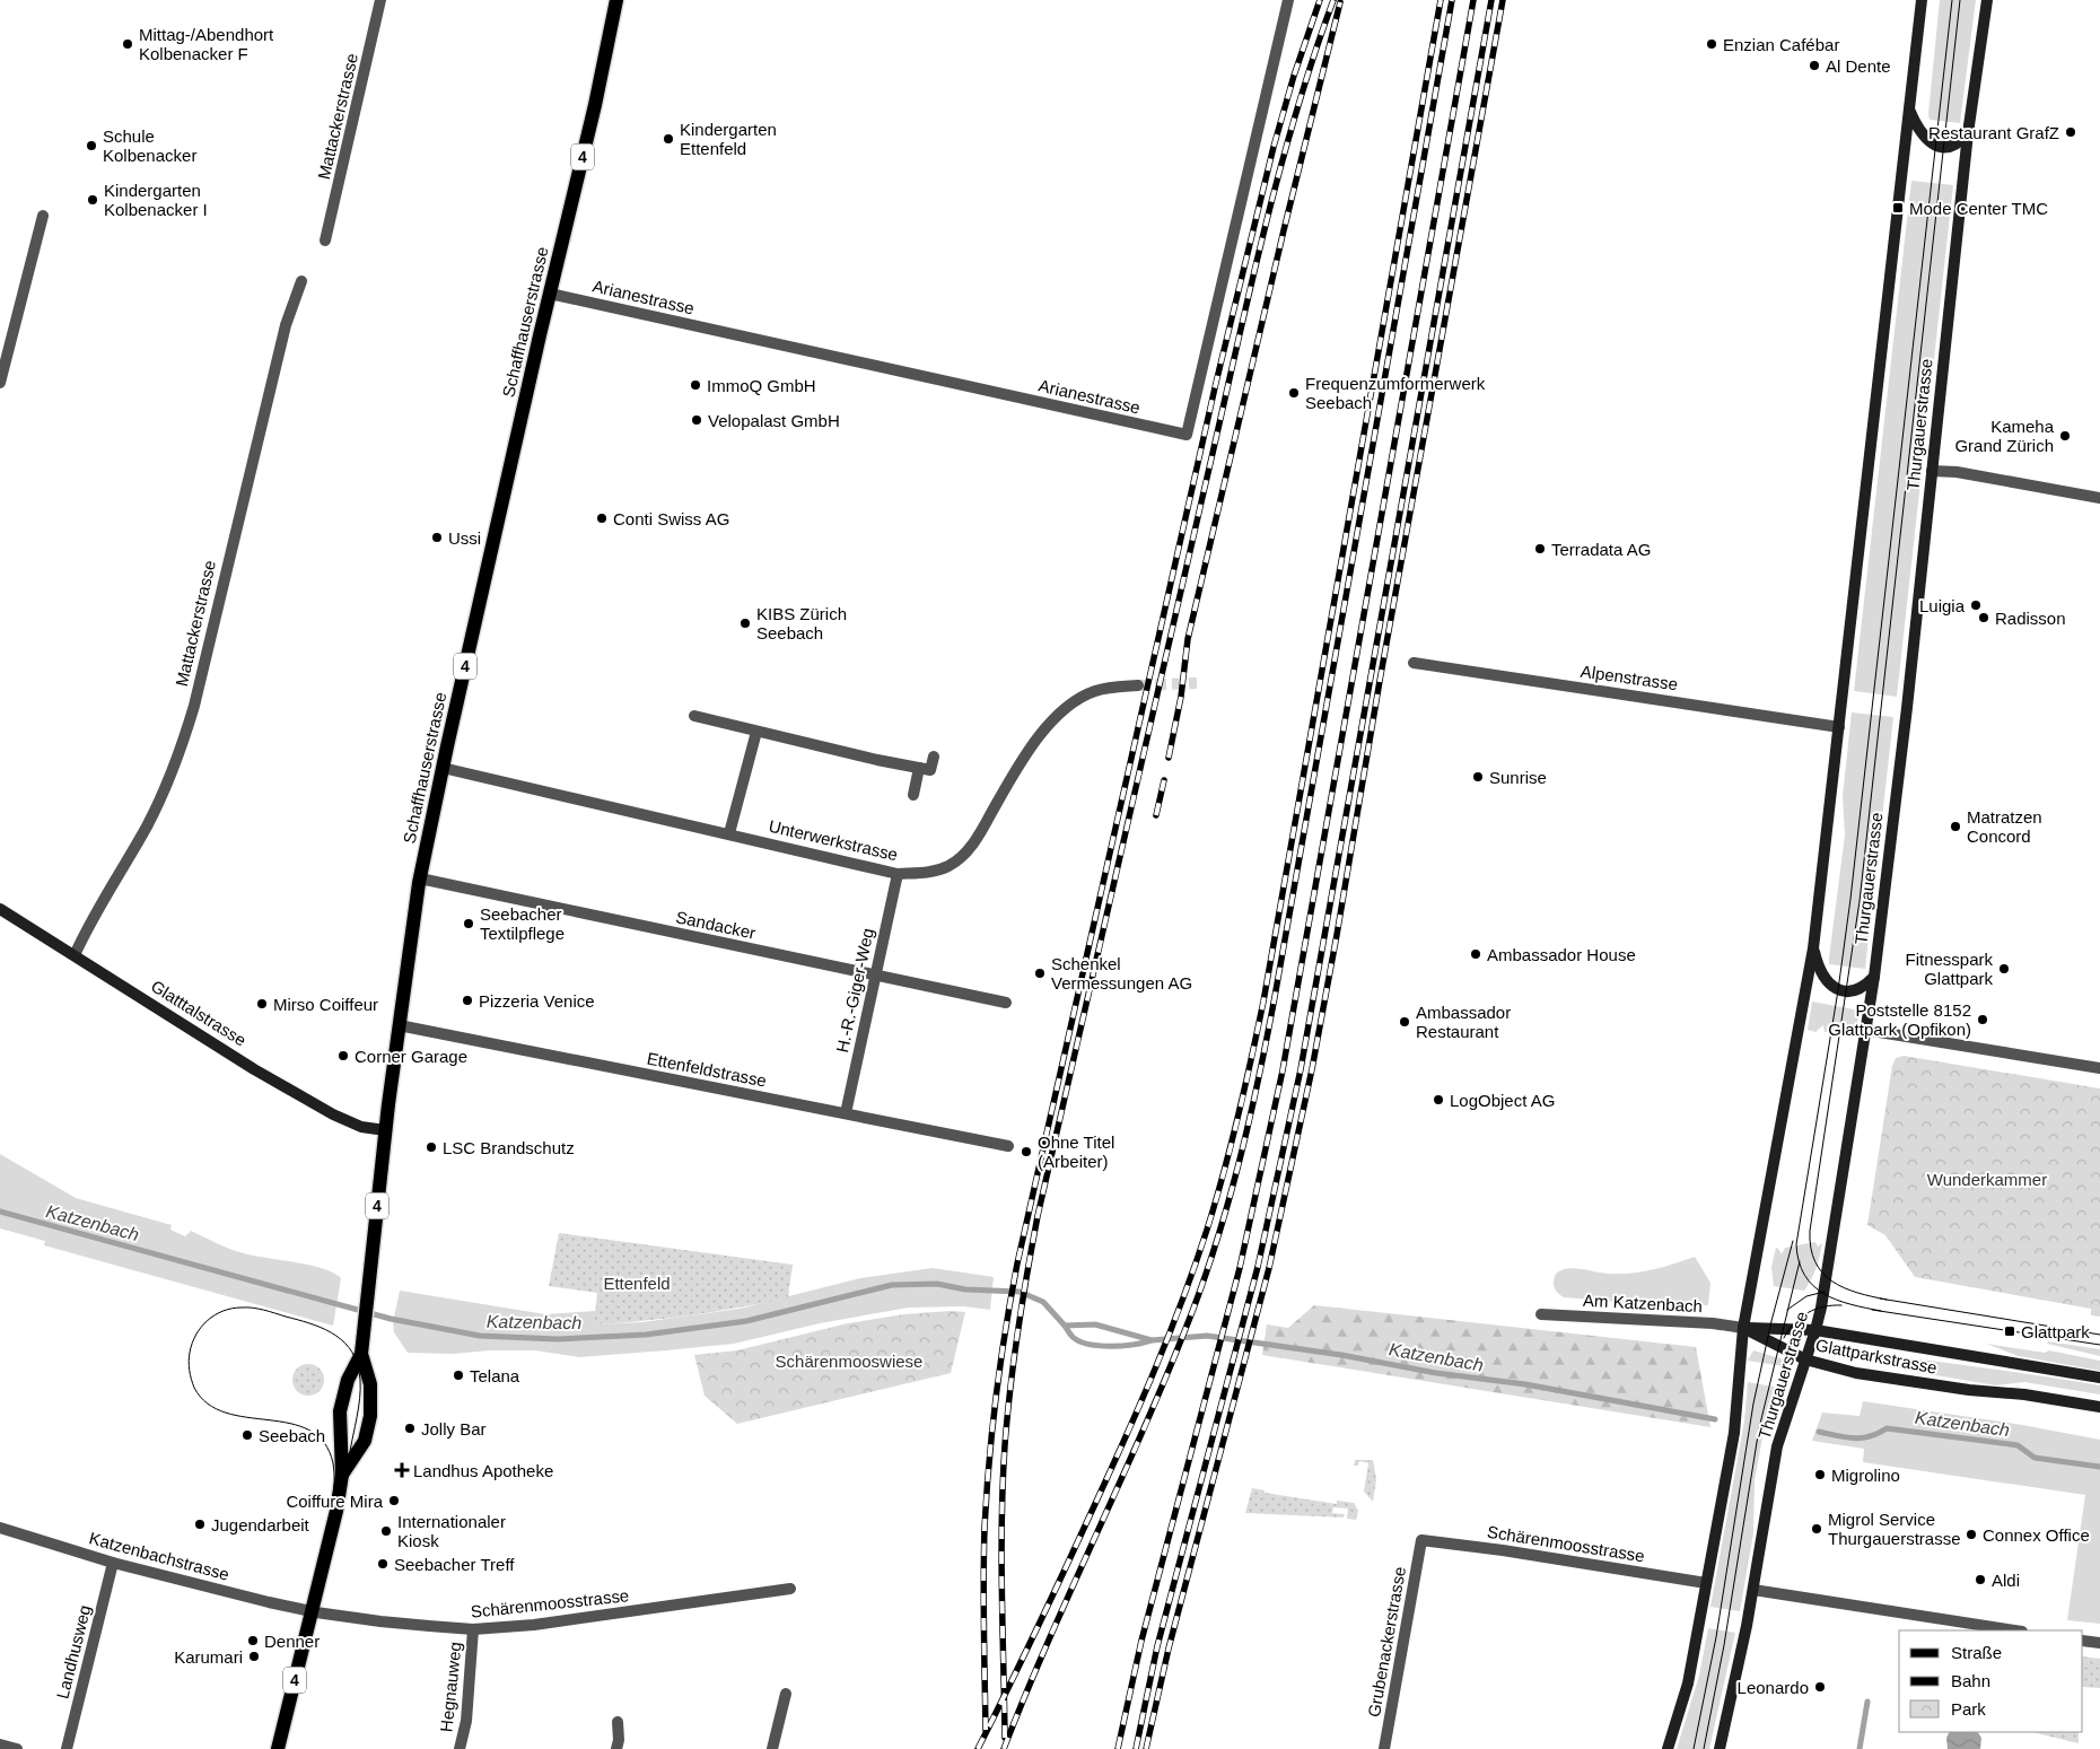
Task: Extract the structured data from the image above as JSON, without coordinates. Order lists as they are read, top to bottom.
{
  "streets": {
    "main road": [
      "4",
      "Schaffhauserstrasse",
      "Thurgauerstrasse",
      "Glatttalstrasse",
      "Glattparkstrasse"
    ],
    "street": [
      "Mattackerstrasse",
      "Arianestrasse",
      "Alpenstrasse",
      "Unterwerkstrasse",
      "Sandacker",
      "H.-R.-Giger-Weg",
      "Ettenfeldstrasse",
      "Am Katzenbach",
      "Schärenmoosstrasse",
      "Katzenbachstrasse",
      "Grubenackerstrasse",
      "Landhusweg",
      "Hegnauweg"
    ]
  },
  "crossings": [
    ["Mattackerstrasse", "Glatttalstrasse"],
    ["Arianestrasse", "Schaffhauserstrasse"],
    ["Schaffhauserstrasse", "Unterwerkstrasse"],
    ["Schaffhauserstrasse", "Sandacker"],
    ["Schaffhauserstrasse", "Glatttalstrasse"],
    ["Schaffhauserstrasse", "Ettenfeldstrasse"],
    ["Schaffhauserstrasse", "Schärenmoosstrasse"],
    ["Schaffhauserstrasse", "Katzenbachstrasse"],
    ["Thurgauerstrasse", "Alpenstrasse"],
    ["Thurgauerstrasse", "Am Katzenbach"],
    ["Thurgauerstrasse", "Glattparkstrasse"],
    ["Thurgauerstrasse", "Schärenmoosstrasse"],
    ["Unterwerkstrasse", "H.-R.-Giger-Weg"],
    ["Sandacker", "H.-R.-Giger-Weg"],
    ["H.-R.-Giger-Weg", "Ettenfeldstrasse"],
    ["Am Katzenbach", "Glattparkstrasse"],
    ["Schärenmoosstrasse", "Katzenbachstrasse"],
    ["Schärenmoosstrasse", "Grubenackerstrasse"],
    ["Schärenmoosstrasse", "Hegnauweg"],
    ["Katzenbachstrasse", "Landhusweg"]
  ],
  "water": ["Katzenbach"],
  "parks": ["Wunderkammer", "Ettenfeld", "Schärenmooswiese"],
  "places": {
    "other": [
      "Mittag-/Abendhort Kolbenacker F",
      "Enzian Cafébar",
      "Al Dente",
      "Restaurant GrafZ",
      "Kindergarten Ettenfeld",
      "Schule Kolbenacker",
      "Kindergarten Kolbenacker I",
      "ImmoQ GmbH",
      "Frequenzumformerwerk Seebach",
      "Velopalast GmbH",
      "Kameha Grand Zürich",
      "Conti Swiss AG",
      "Ussi",
      "Terradata AG",
      "Luigia",
      "Radisson",
      "KIBS Zürich Seebach",
      "Sunrise",
      "Matratzen Concord",
      "Seebacher Textilpflege",
      "Ambassador House",
      "Fitnesspark Glattpark",
      "Schenkel Vermessungen AG",
      "Pizzeria Venice",
      "Mirso Coiffeur",
      "Poststelle 8152 Glattpark (Opfikon)",
      "Ambassador Restaurant",
      "Corner Garage",
      "LogObject AG",
      "LSC Brandschutz",
      "Ohne Titel (Arbeiter)",
      "Telana",
      "Jolly Bar",
      "Seebach",
      "Migrolino",
      "Coiffure Mira",
      "Jugendarbeit",
      "Migrol Service Thurgauerstrasse",
      "Internationaler Kiosk",
      "Connex Office",
      "Seebacher Treff",
      "Aldi",
      "Denner",
      "Karumari",
      "Leonardo"
    ],
    "transit": ["Mode Center TMC", "Glattpark"],
    "health": ["Landhus Apotheke"]
  },
  "legend": ["Straße", "Bahn", "Park"]
}
